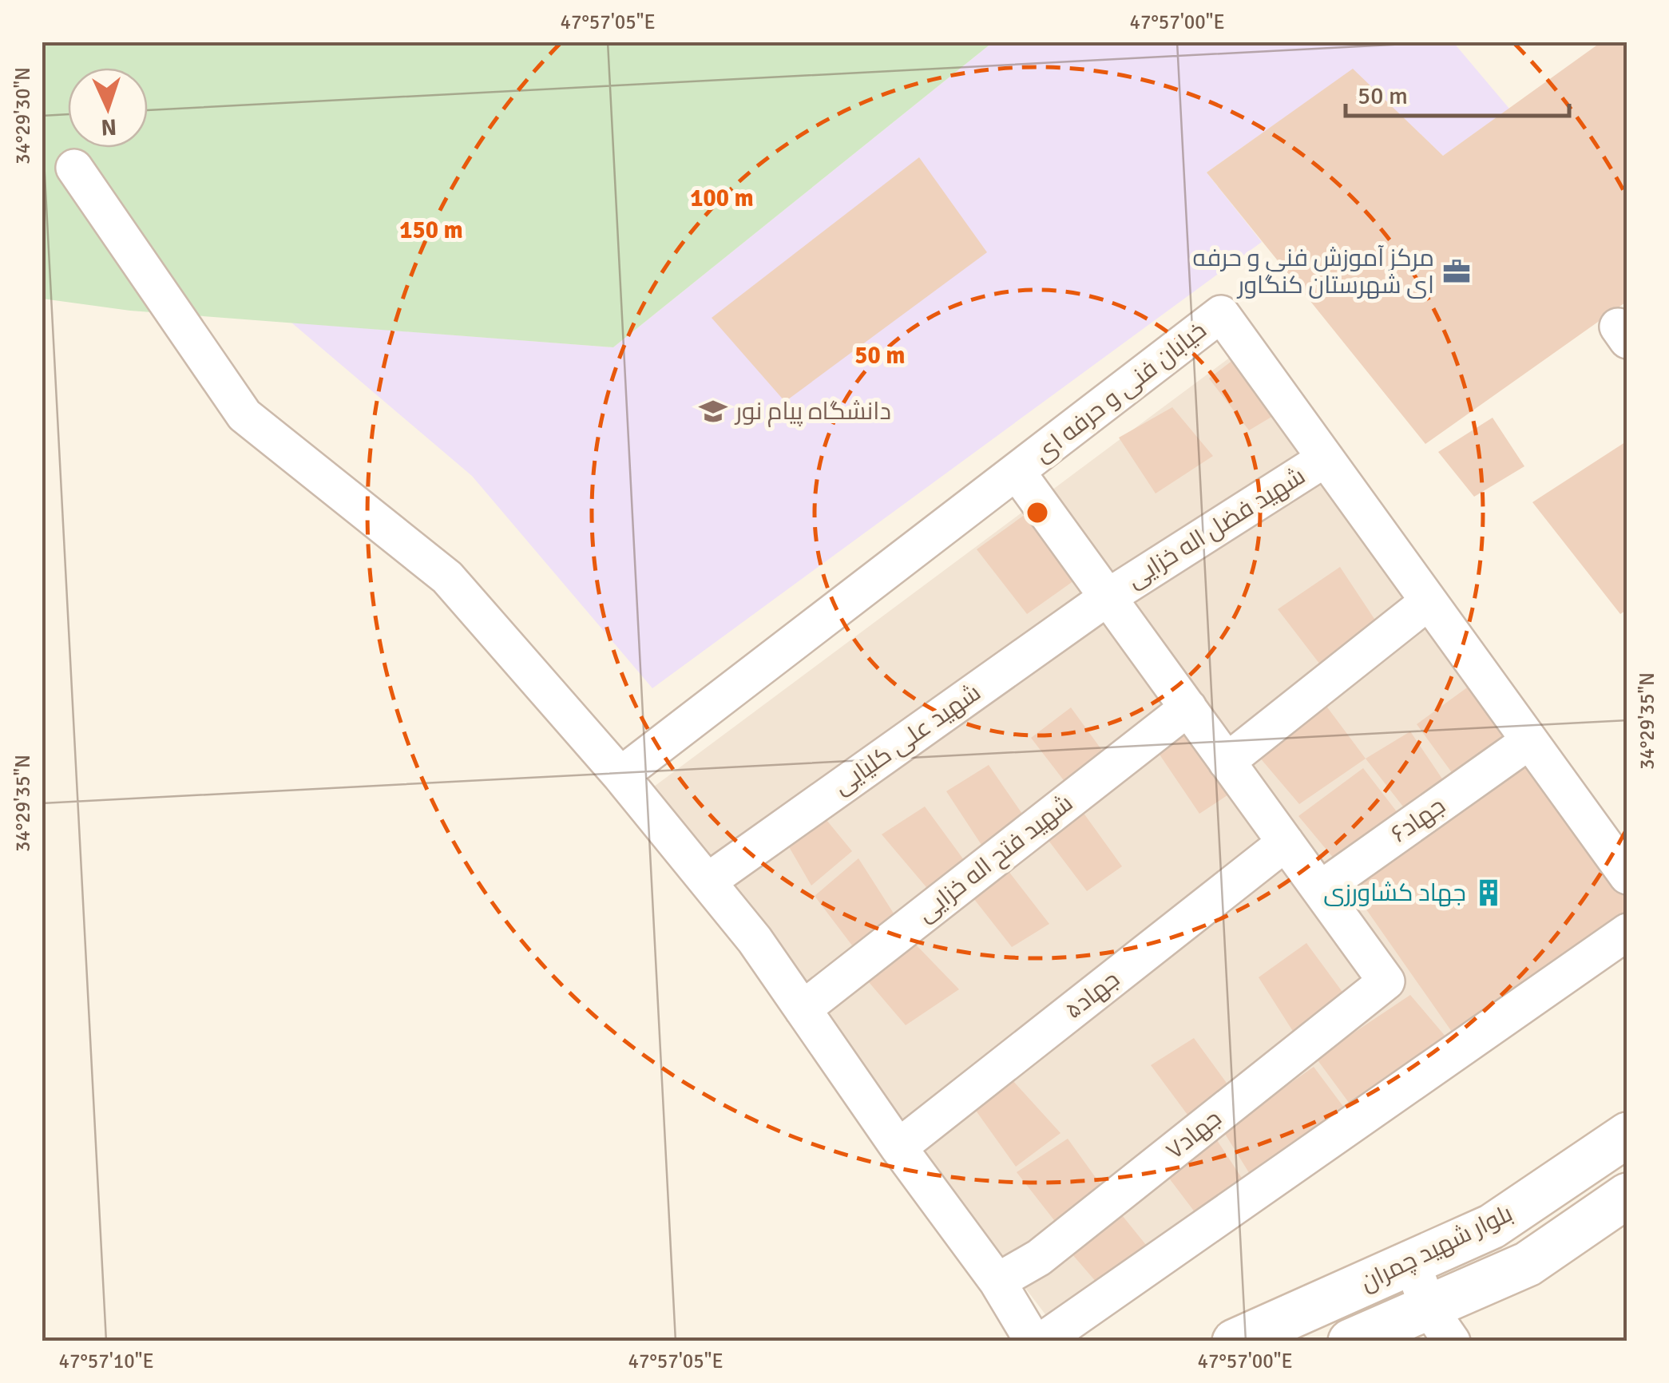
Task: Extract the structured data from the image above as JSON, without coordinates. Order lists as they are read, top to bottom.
{
  "streets": {
    "main road": ["بلوار شهید چمران"],
    "street": [
      "خیابان فنی و حرفه ای",
      "شهید فضل اله خزایی",
      "شهید علی کلیایی",
      "جهاد۶",
      "شهید فتح اله خزایی",
      "جهاد۵",
      "جهاد۷"
    ]
  },
  "crossings": [
    ["خیابان فنی و حرفه ای", "شهید فضل اله خزایی"],
    ["شهید فضل اله خزایی", "شهید علی کلیایی"],
    ["جهاد۶", "جهاد۷"]
  ],
  "places": {
    "office": ["مرکز آموزش فنی و حرفه ای شهرستان کنگاور"],
    "school or university": ["دانشگاه پیام نور"],
    "building": ["جهاد کشاورزی"]
  },
  "scale_bar": "50 m",
  "north": "bottom",
  "coordinates": [
    "47°57'05\"E",
    "47°57'00\"E",
    "34°29'30\"N",
    "34°29'35\"N",
    "47°57'10\"E"
  ],
  "rings": ["100 m", "150 m", "50 m"]
}
